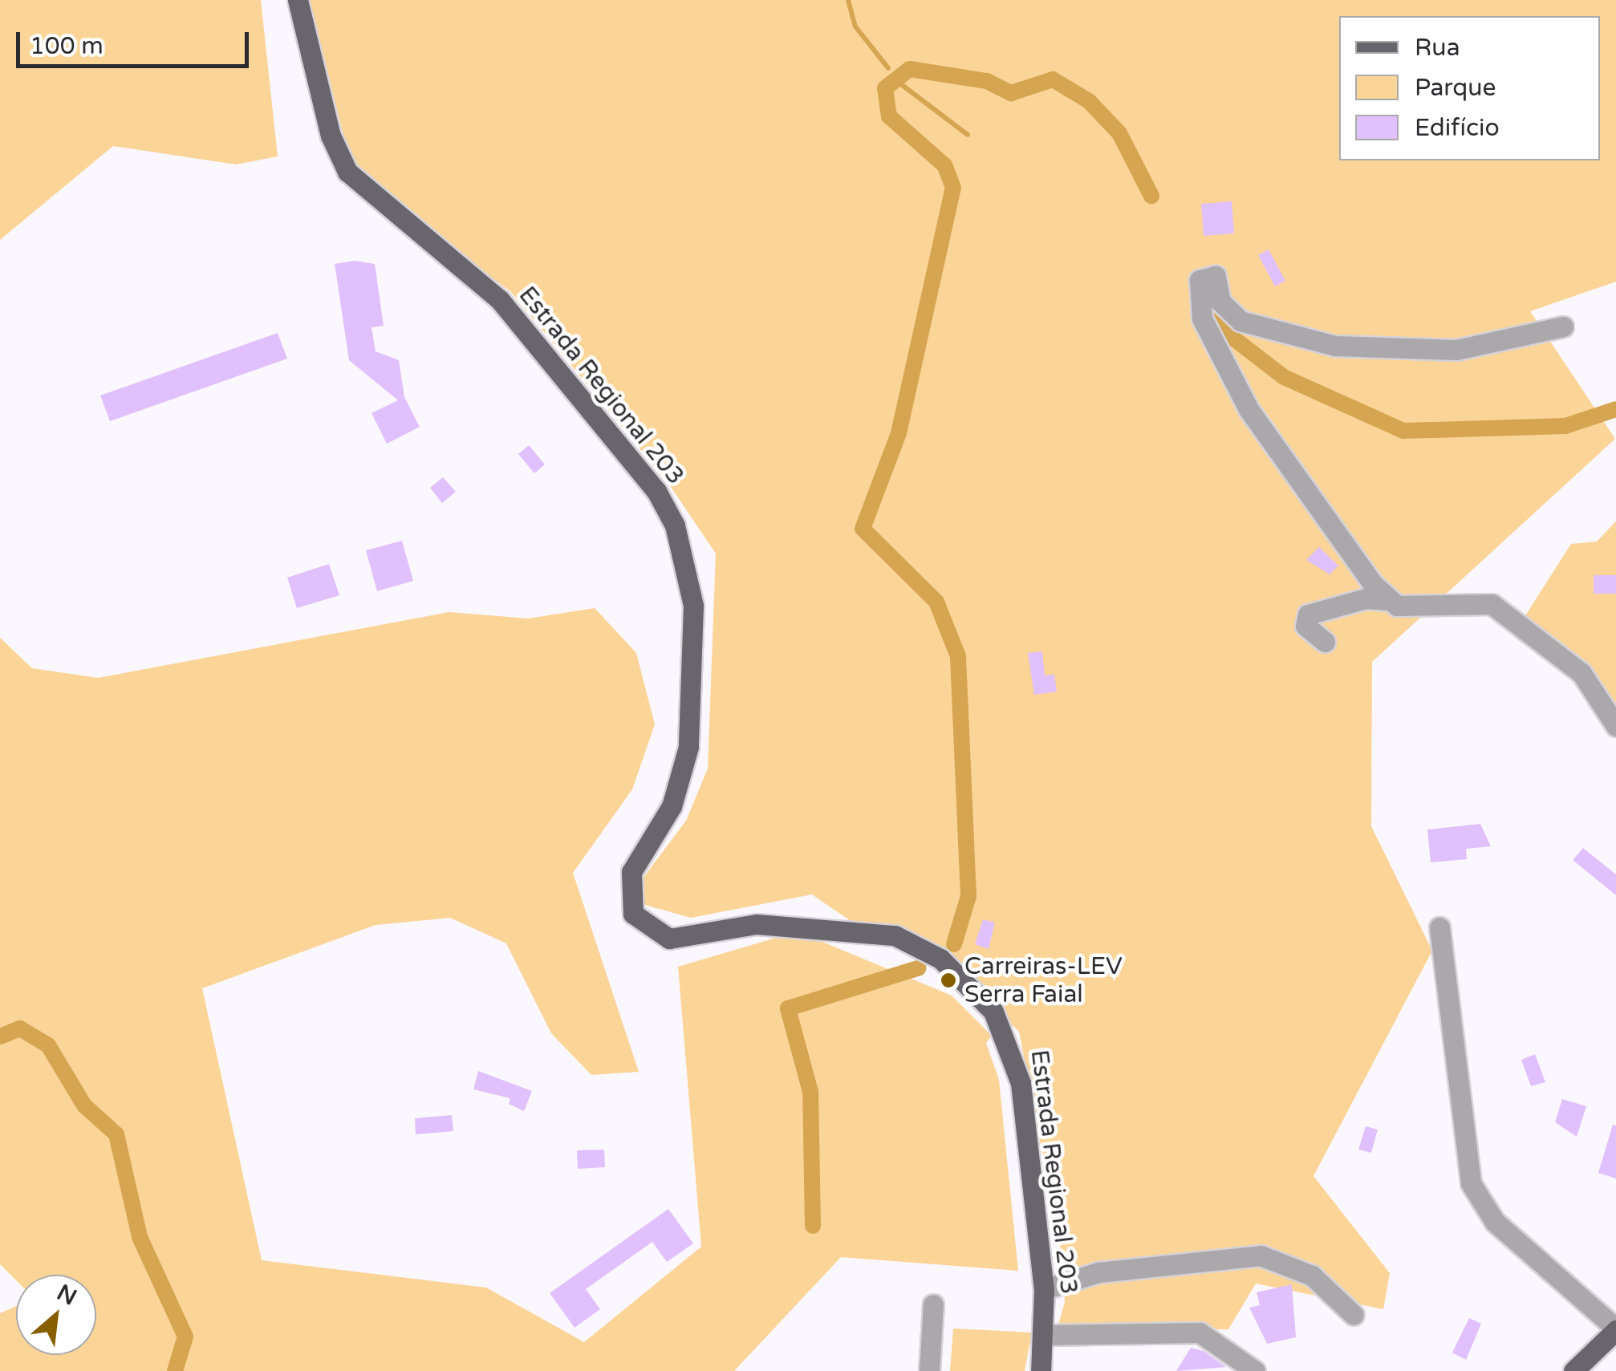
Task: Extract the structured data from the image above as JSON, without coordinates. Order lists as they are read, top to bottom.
{
  "streets": {
    "main road": ["Estrada Regional 203"]
  },
  "places": ["Carreiras-LEV Serra Faial"],
  "legend": ["Rua", "Parque", "Edifício"],
  "scale_bar": "100 m",
  "north": "top right"
}
